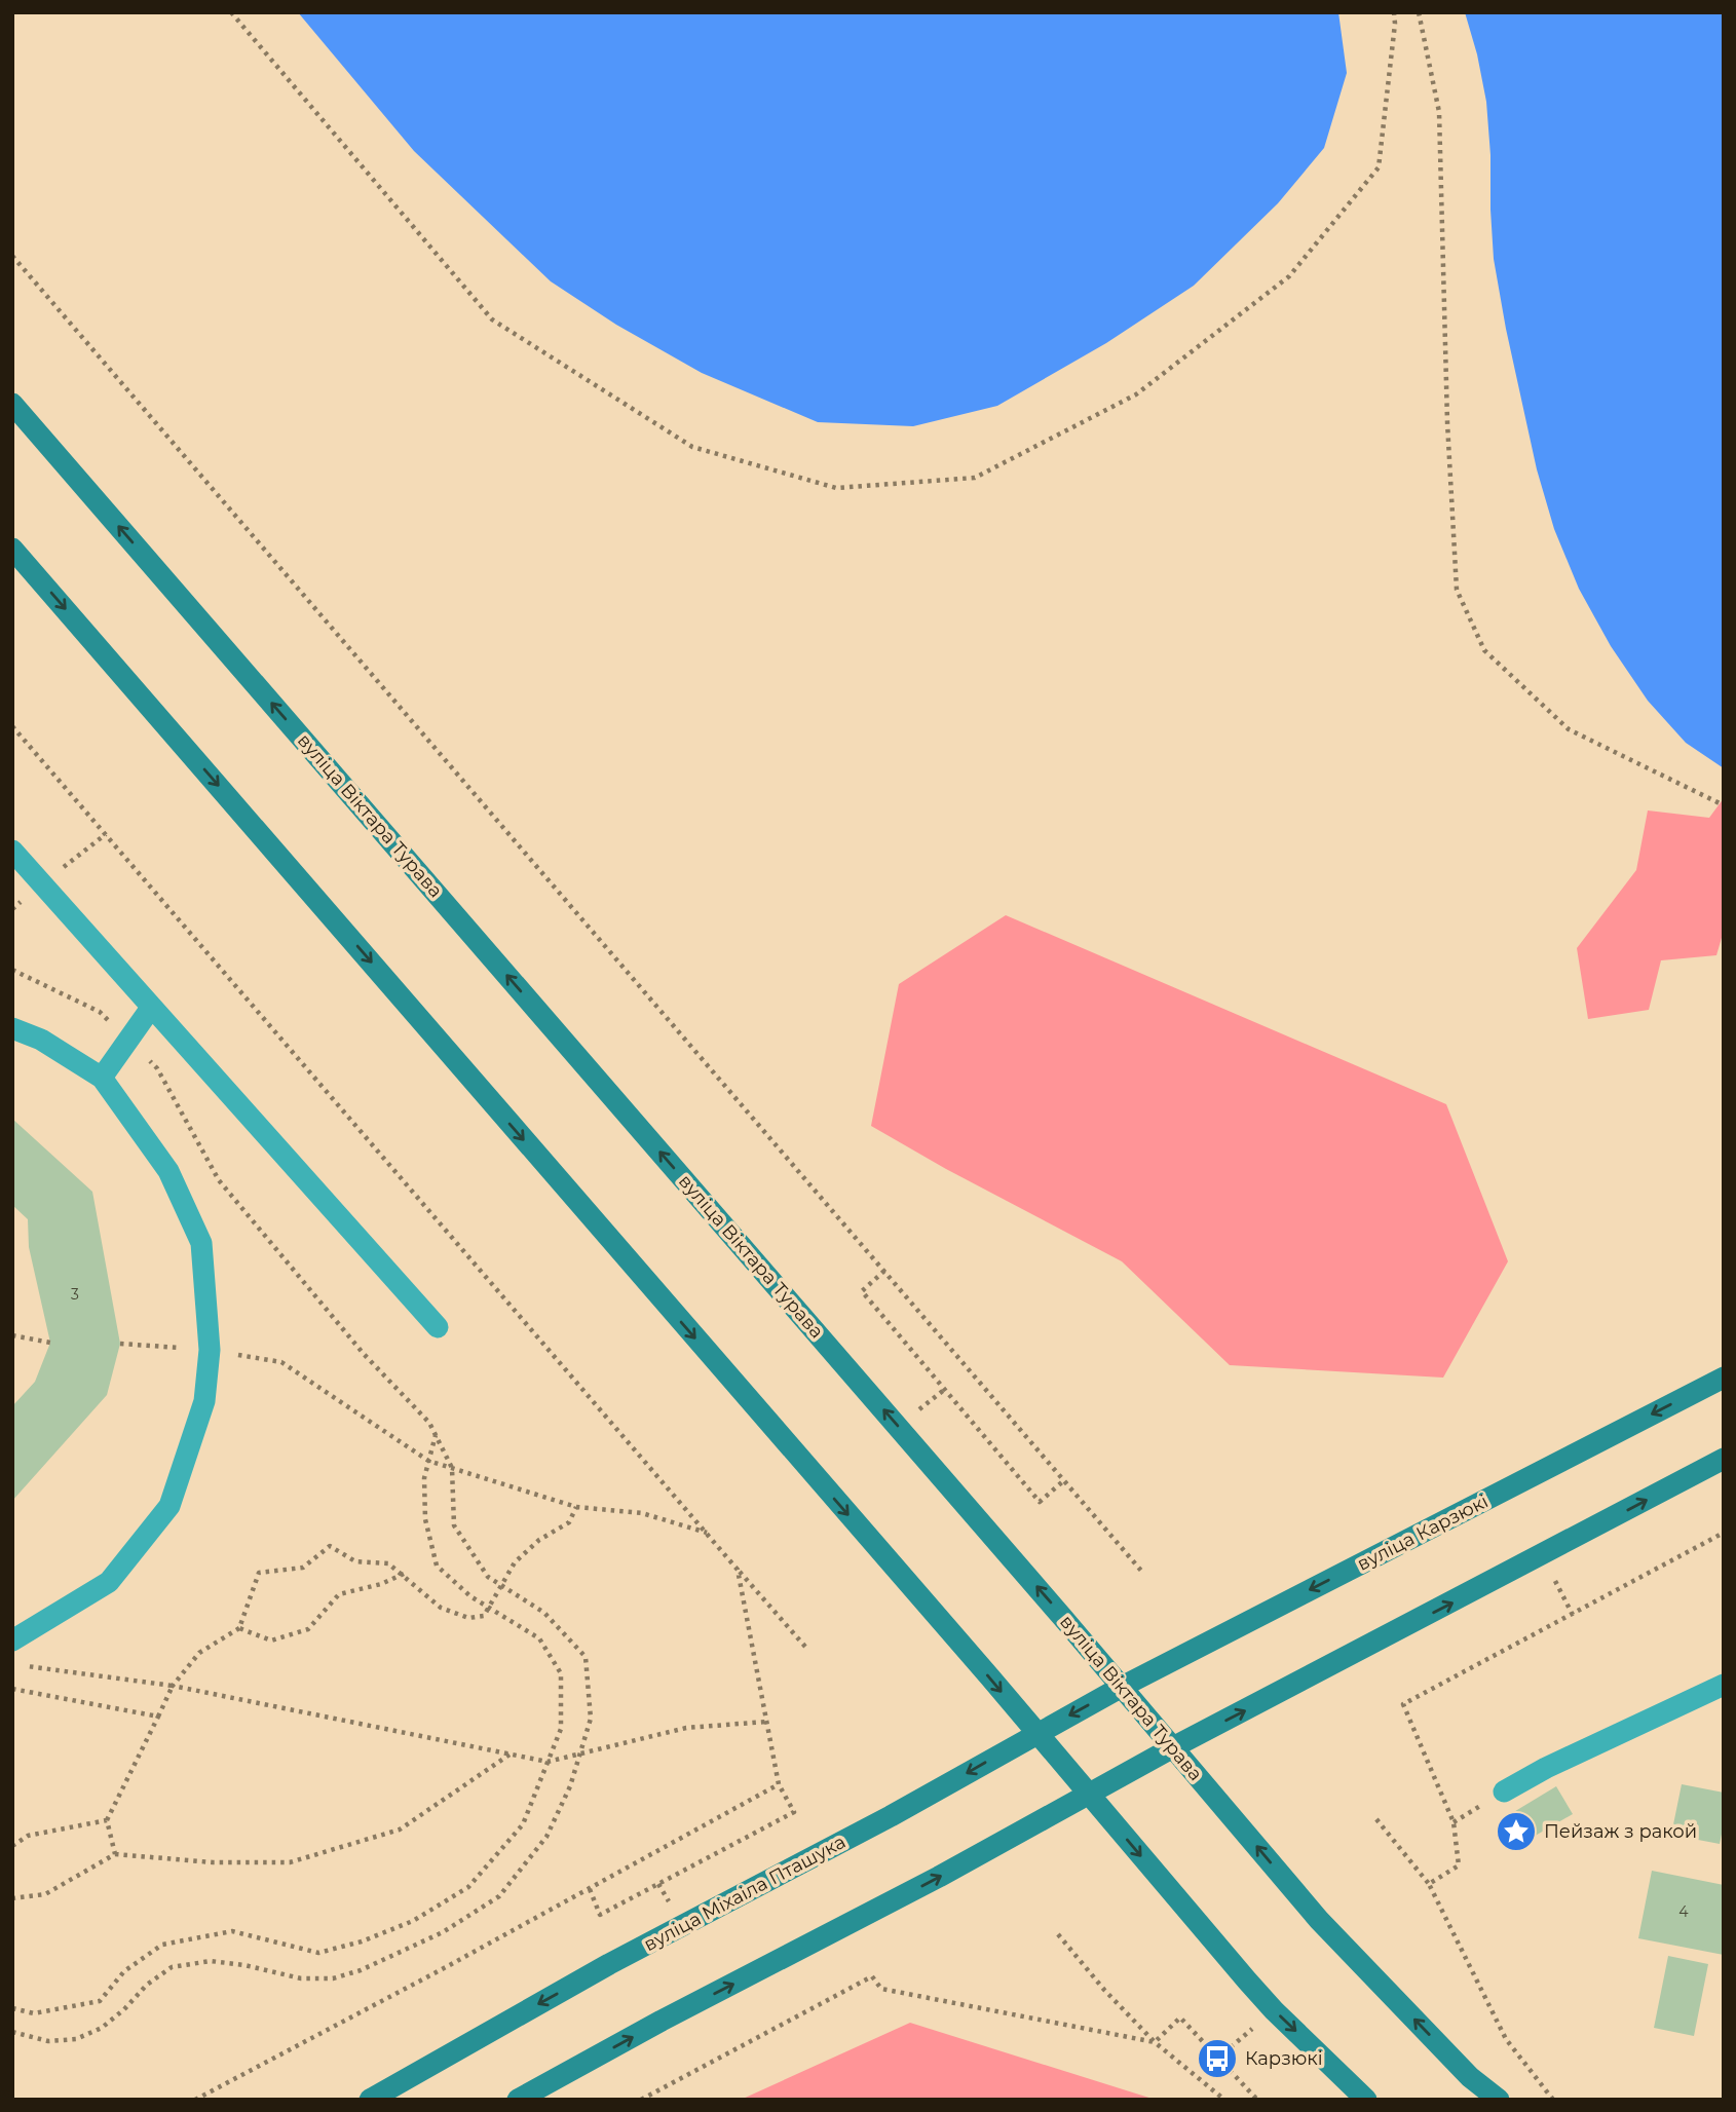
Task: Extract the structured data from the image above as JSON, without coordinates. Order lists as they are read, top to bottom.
{
  "streets": {
    "main road": ["вуліца Віктара Турава", "вуліца Карзюкі", "вуліца Міхаіла Пташука"]
  },
  "crossings": [
    ["вуліца Віктара Турава", "вуліца Карзюкі"],
    ["вуліца Віктара Турава", "вуліца Міхаіла Пташука"],
    ["вуліца Карзюкі", "вуліца Міхаіла Пташука"]
  ],
  "places": {
    "place": ["Пейзаж з ракой"],
    "bus stop": ["Карзюкі"]
  },
  "house_numbers": ["3", "4"]
}
